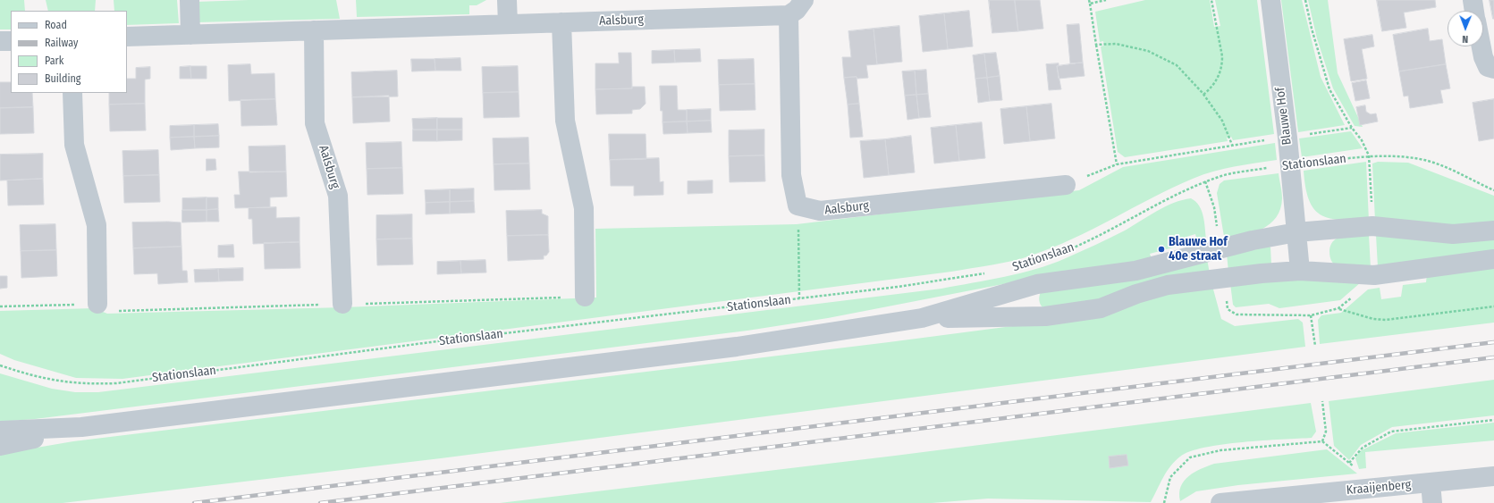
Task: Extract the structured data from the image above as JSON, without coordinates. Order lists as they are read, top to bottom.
{
  "streets": {
    "street": [
      "Aalsburg",
      "Blauwe Hof",
      "Stationslaan",
      "Kraaijenberg"
    ]
  },
  "crossings": [
    ["Blauwe Hof", "Stationslaan"]
  ],
  "places": ["Blauwe Hof 40e straat"],
  "legend": [
    "Road",
    "Railway",
    "Park",
    "Building"
  ],
  "north": "bottom"
}
